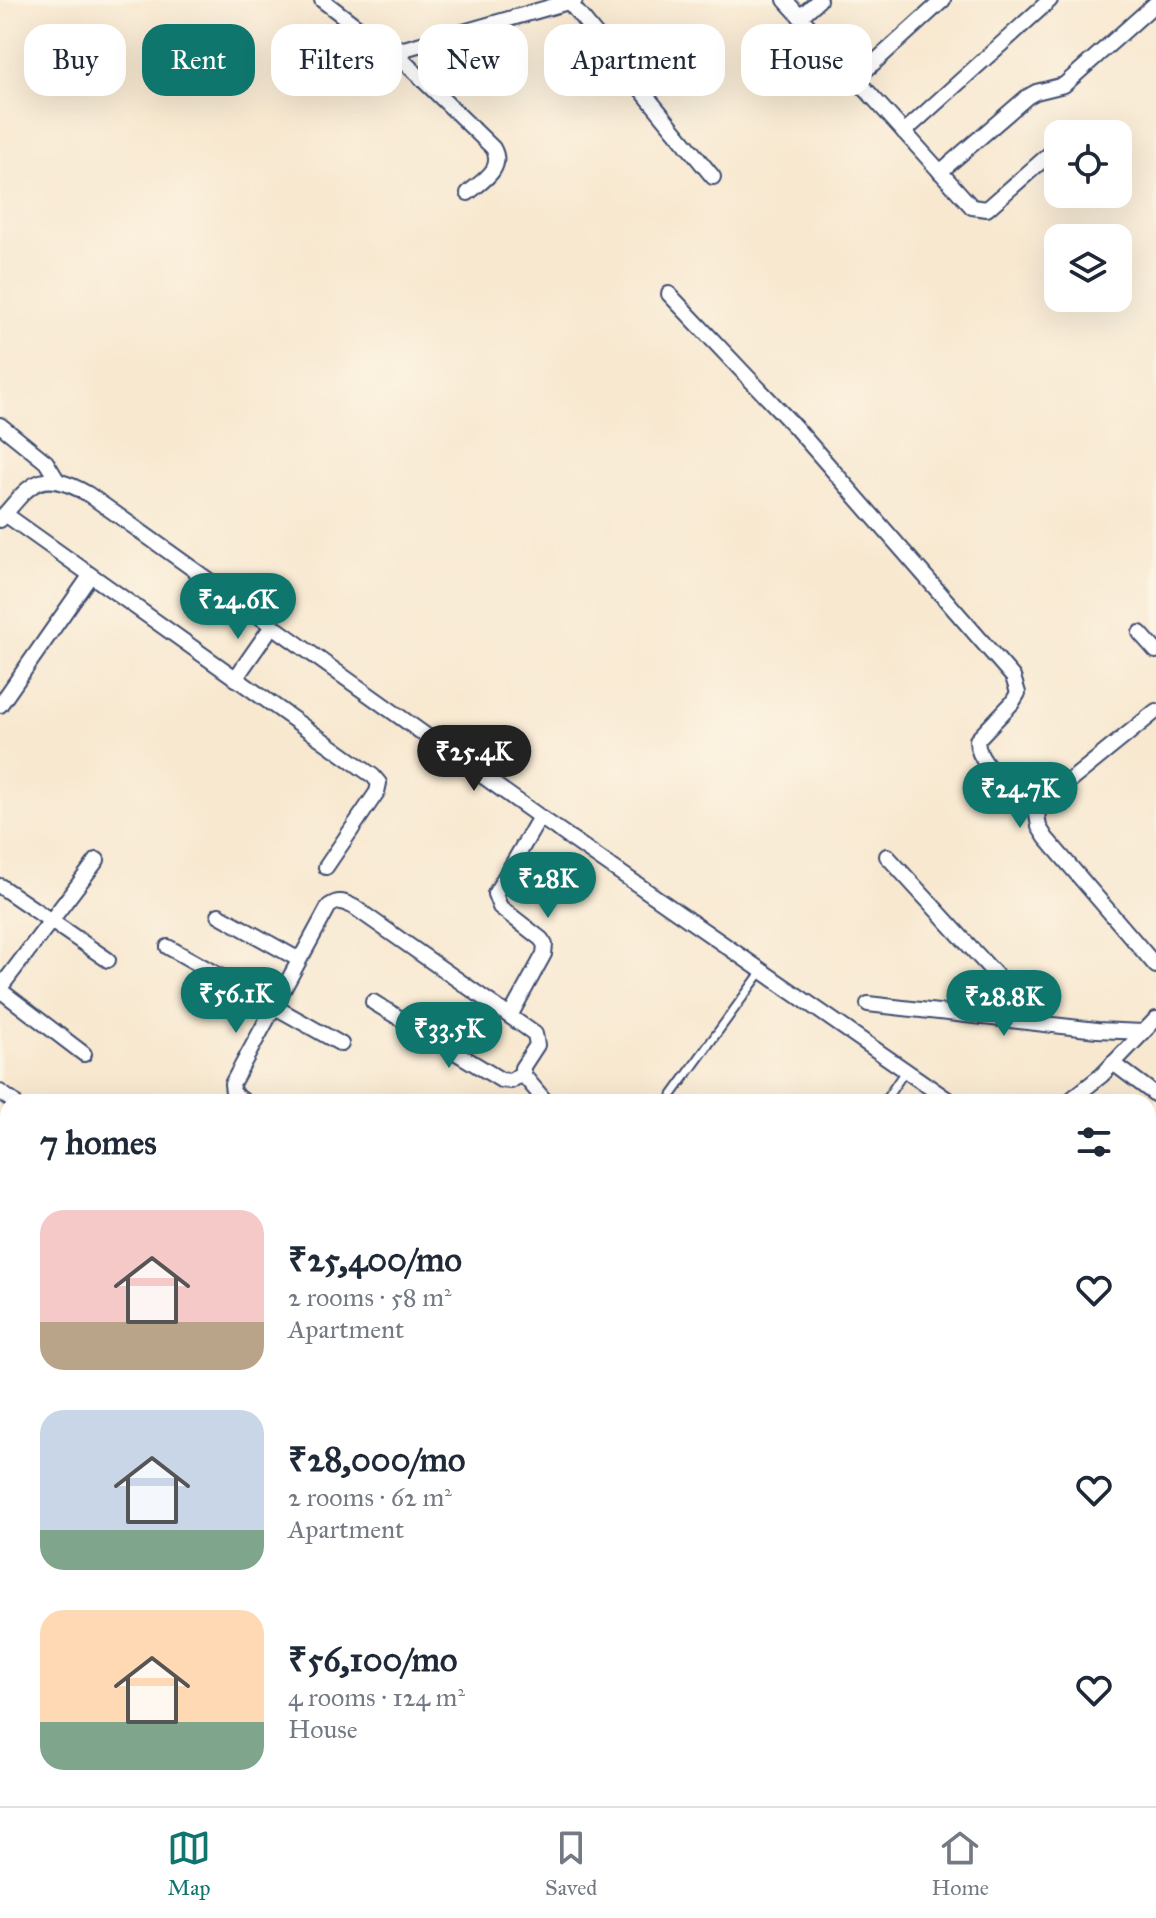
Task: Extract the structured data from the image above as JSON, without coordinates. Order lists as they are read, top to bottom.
{
  "page": {
    "chip": [
      "Buy",
      "Rent",
      "Filters",
      "New",
      "Apartment",
      "House"
    ],
    "price": [
      "₹24.6K",
      "₹25.4K",
      "₹24.7K",
      "₹28K",
      "₹56.1K",
      "₹28.8K",
      "₹33.5K"
    ],
    "heading": "7 homes",
    "list": [
      {
        "name": "₹25,400/mo",
        "note": "2 rooms · 58 m² · Apartment"
      },
      {
        "name": "₹28,000/mo",
        "note": "2 rooms · 62 m² · Apartment"
      },
      {
        "name": "₹56,100/mo",
        "note": "4 rooms · 124 m² · House"
      }
    ],
    "tabs": ["Map", "Saved", "Home"]
  }
}
